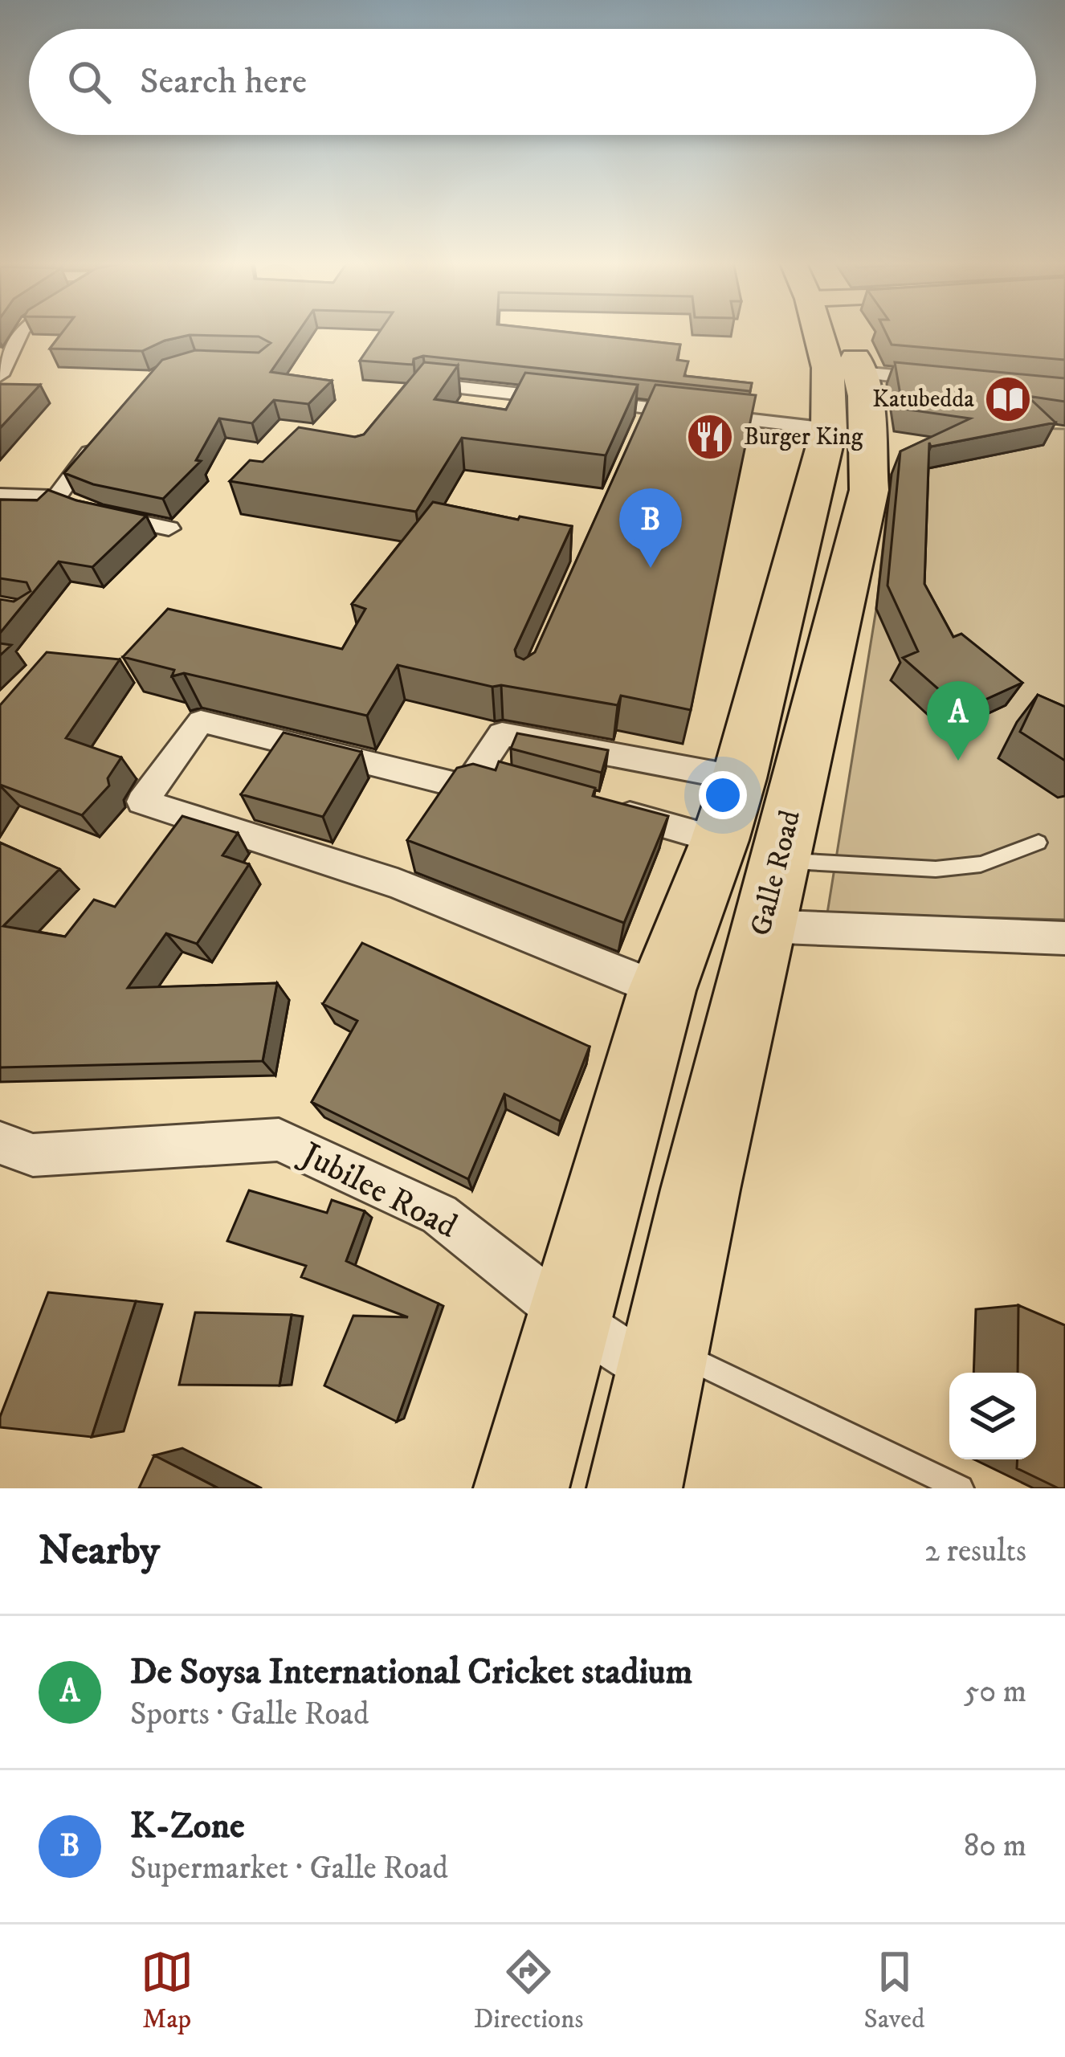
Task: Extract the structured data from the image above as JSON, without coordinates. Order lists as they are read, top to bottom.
{
  "streets": {
    "highway": ["Galle Road"],
    "street": ["Jubilee Road"]
  },
  "crossings": [
    ["Galle Road", "Jubilee Road"]
  ],
  "places": {
    "library": ["Katubedda"],
    "restaurant": ["Burger King"]
  },
  "page": {
    "search": "Search here",
    "pins": ["B", "A"],
    "heading": ["Nearby", "2 results"],
    "list": [
      {
        "mark": "A",
        "name": "De Soysa International Cricket stadium",
        "note": "Sports · Galle Road",
        "value": "50 m"
      },
      {
        "mark": "B",
        "name": "K-Zone",
        "note": "Supermarket · Galle Road",
        "value": "80 m"
      }
    ],
    "nav": ["Map", "Directions", "Saved"]
  }
}
